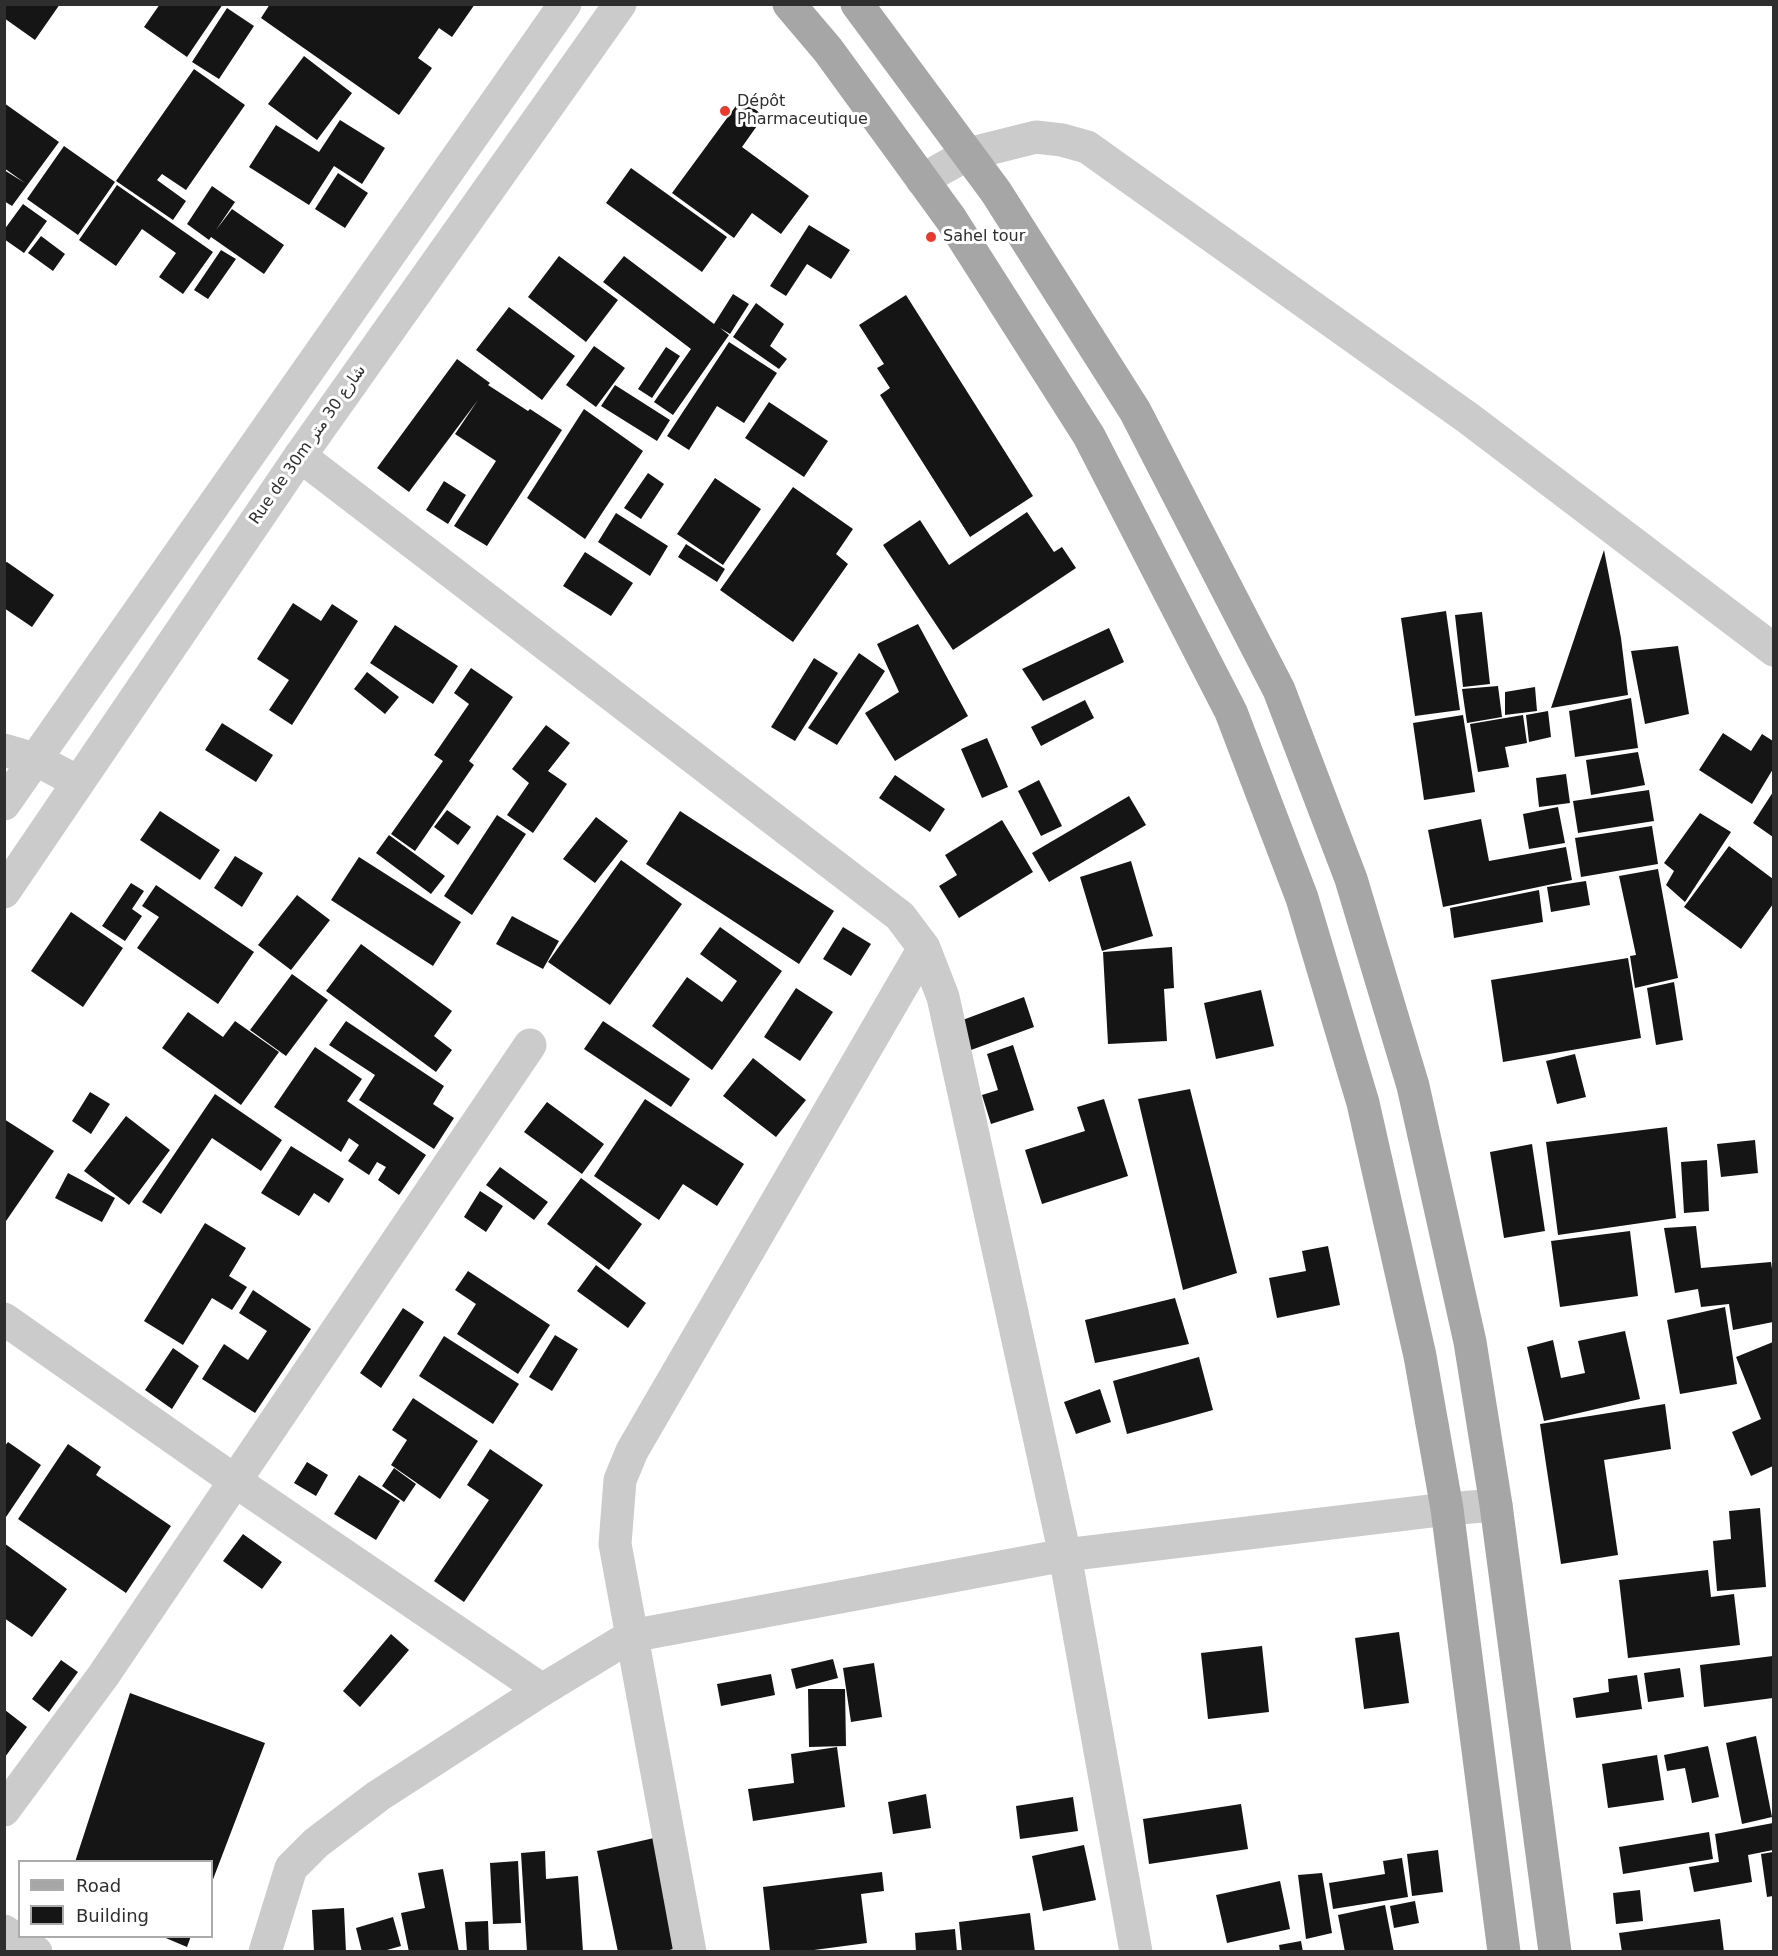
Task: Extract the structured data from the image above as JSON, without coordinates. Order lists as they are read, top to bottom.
{
  "streets": {
    "street": ["Rue de 30m شارع 30 متر"]
  },
  "places": ["Dépôt Pharmaceutique", "Sahel tour"],
  "legend": ["Road", "Building"]
}
